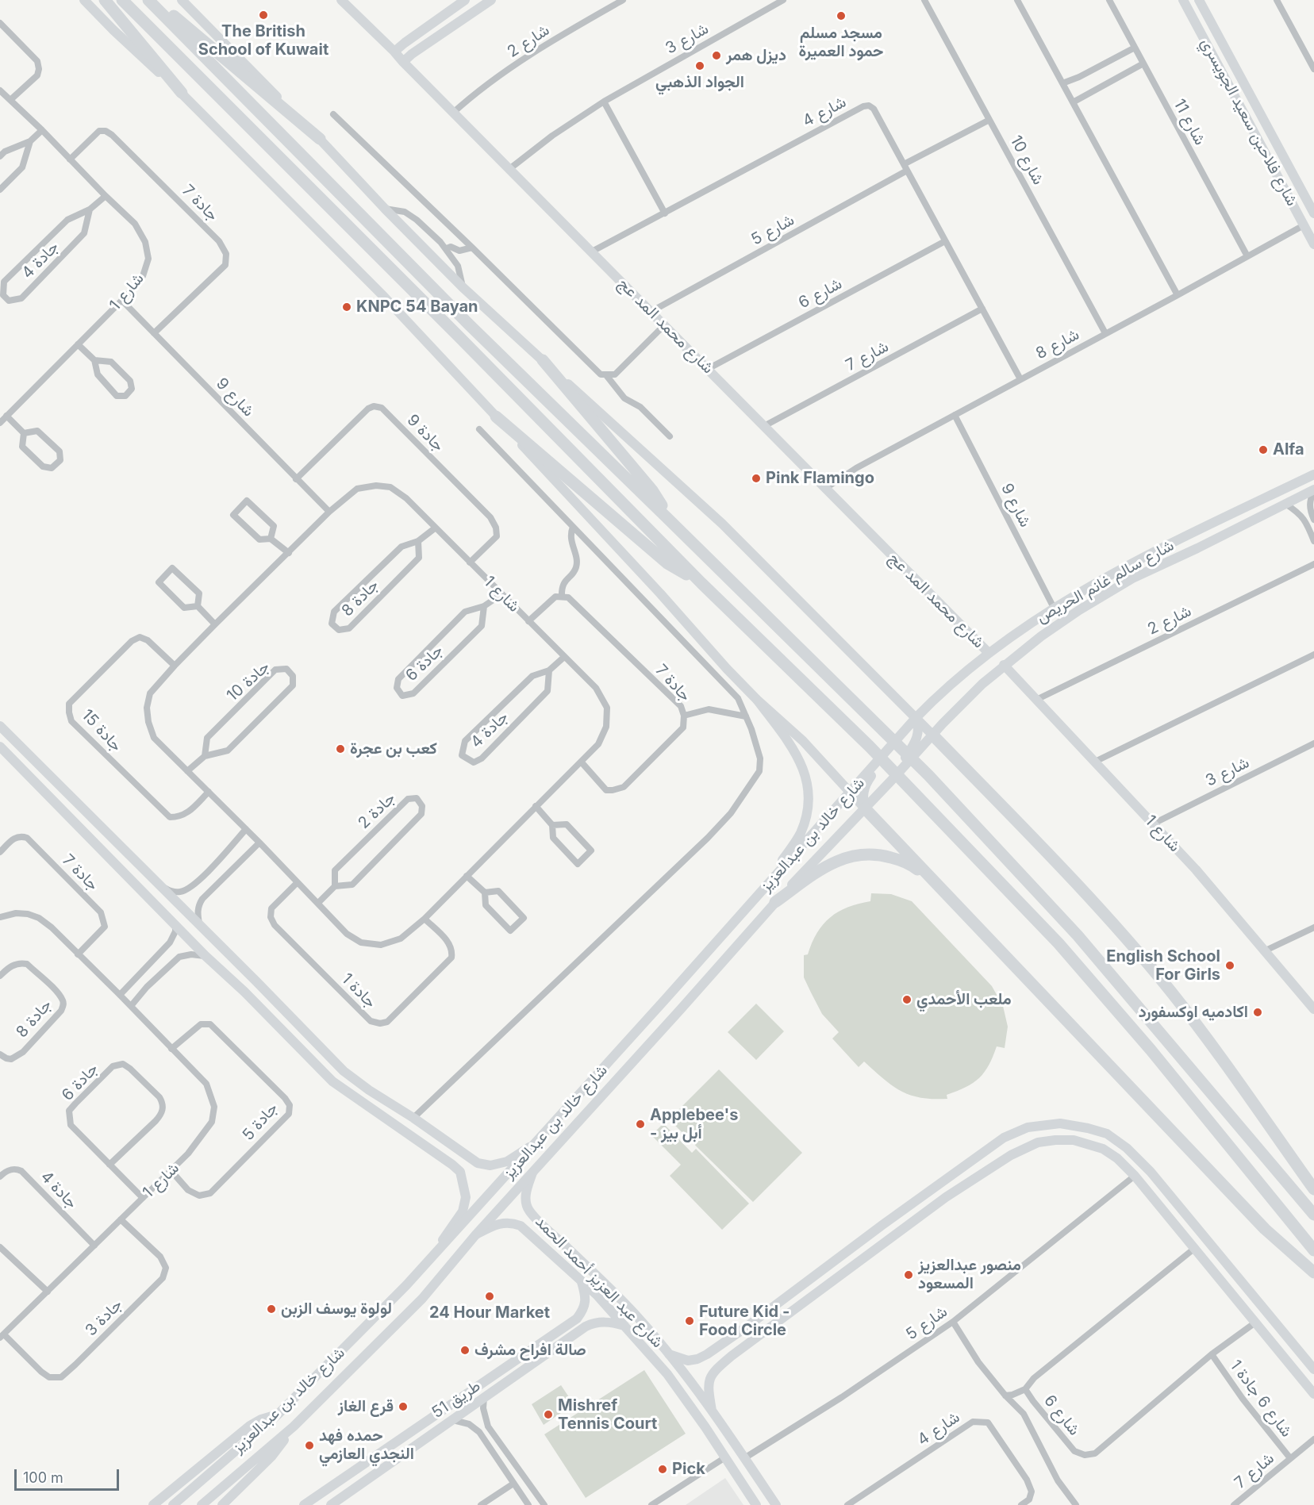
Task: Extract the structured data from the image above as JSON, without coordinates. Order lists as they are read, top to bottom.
{
  "streets": {
    "street": [
      "شارع 3",
      "شارع 2",
      "شارع 4",
      "شارع 11",
      "شارع فلاحبن سعيد الجويسري",
      "شارع 10",
      "جادة 7",
      "شارع 5",
      "جادة 4",
      "شارع 1",
      "شارع 6",
      "شارع محمد المد عج",
      "شارع 8",
      "شارع 7",
      "شارع 9",
      "جادة 9",
      "شارع سالم غانم الحريص",
      "جادة 8",
      "جادة 6",
      "جادة 10",
      "جادة 15",
      "جادة 2",
      "شارع خالد بن عبدالعزيز",
      "جادة 1",
      "جادة 5",
      "شارع عبد العزيز أحمد الحمد",
      "جادة 3",
      "شارع 6 جادة 1",
      "طريق 51"
    ]
  },
  "crossings": [
    ["شارع 3", "شارع 1"],
    ["شارع 3", "شارع محمد المد عج"],
    ["شارع 2", "شارع 1"],
    ["شارع 2", "شارع محمد المد عج"],
    ["شارع 4", "شارع 5"],
    ["شارع 4", "شارع 6"],
    ["شارع 4", "شارع محمد المد عج"],
    ["شارع 4", "شارع 8"],
    ["شارع 4", "شارع 7"],
    ["شارع 11", "شارع 8"],
    ["شارع فلاحبن سعيد الجويسري", "شارع 8"],
    ["شارع 10", "شارع 5"],
    ["شارع 10", "شارع 8"],
    ["جادة 7", "شارع 1"],
    ["جادة 7", "شارع 9"],
    ["شارع 5", "شارع محمد المد عج"],
    ["شارع 5", "شارع عبد العزيز أحمد الحمد"],
    ["جادة 4", "شارع 1"],
    ["شارع 1", "شارع 9"],
    ["شارع 1", "جادة 9"],
    ["شارع 1", "شارع سالم غانم الحريص"],
    ["شارع 1", "جادة 8"],
    ["شارع 1", "جادة 6"],
    ["شارع 1", "جادة 10"],
    ["شارع 1", "جادة 15"],
    ["شارع 1", "جادة 2"],
    ["شارع 1", "جادة 1"],
    ["شارع 1", "جادة 5"],
    ["شارع 1", "جادة 3"],
    ["شارع 6", "شارع محمد المد عج"],
    ["شارع 6", "شارع 6 جادة 1"],
    ["شارع محمد المد عج", "شارع 8"],
    ["شارع محمد المد عج", "شارع 7"],
    ["شارع محمد المد عج", "شارع سالم غانم الحريص"],
    ["شارع 8", "شارع 9"],
    ["شارع 7", "شارع 6 جادة 1"],
    ["شارع 9", "جادة 9"],
    ["شارع 9", "شارع سالم غانم الحريص"],
    ["شارع سالم غانم الحريص", "شارع خالد بن عبدالعزيز"],
    ["شارع خالد بن عبدالعزيز", "شارع عبد العزيز أحمد الحمد"],
    ["شارع عبد العزيز أحمد الحمد", "طريق 51"]
  ],
  "places": [
    "The British School of Kuwait",
    "مسجد مسلم حمود العميرة",
    "ديزل همر",
    "الجواد الذهبي",
    "KNPC 54 Bayan",
    "Alfa",
    "Pink Flamingo",
    "كعب بن عجرة",
    "English School For Girls",
    "ملعب الأحمدي",
    "اكادميه اوكسفورد",
    "Applebee's - أبل بيز",
    "منصور عبدالعزيز المسعود",
    "24 Hour Market",
    "لولوة يوسف الزبن",
    "Future Kid - Food Circle",
    "صالة افراح مشرف",
    "قرع الغاز",
    "Mishref Tennis Court",
    "حمده فهد النجدي العازمي",
    "Pick"
  ],
  "scale_bar": "100 m"
}
